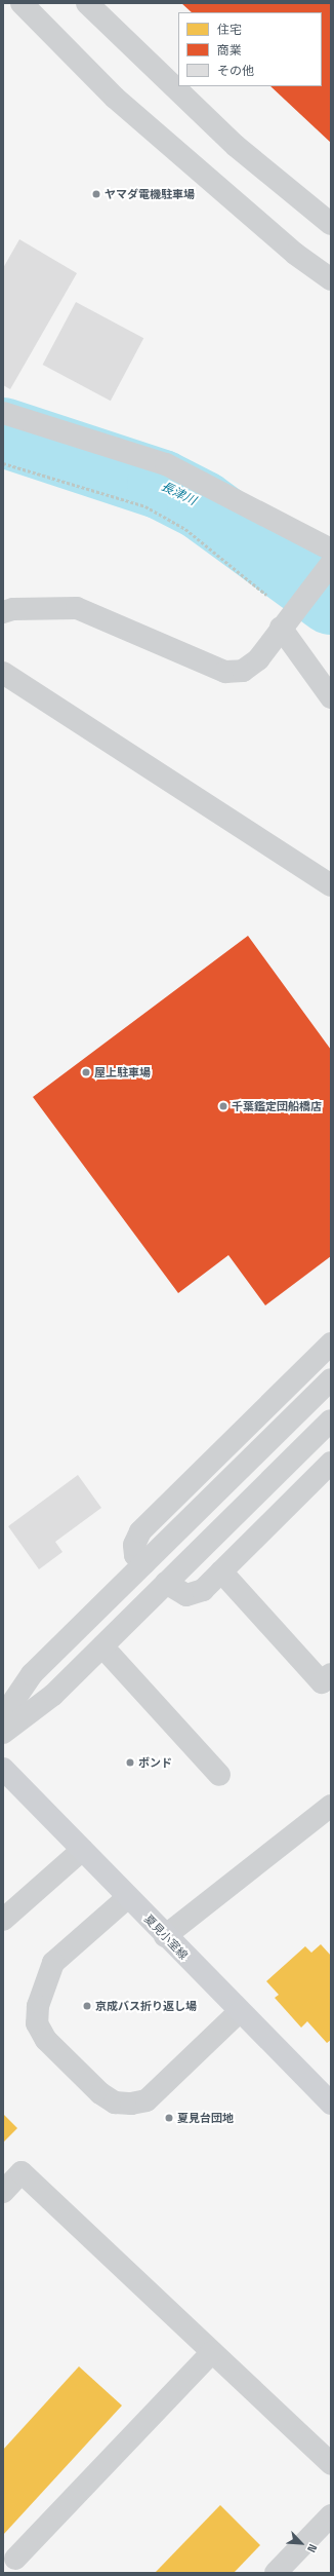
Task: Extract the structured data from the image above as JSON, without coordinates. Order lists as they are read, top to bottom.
{
  "streets": {
    "main road": ["夏見小室線"]
  },
  "water": ["長津川"],
  "places": [
    "ヤマダ電機駐車場",
    "屋上駐車場",
    "千葉鑑定団船橋店",
    "ボンド",
    "京成バス折り返し場",
    "夏見台団地"
  ],
  "legend": ["住宅", "商業", "その他"],
  "north": "bottom right"
}
